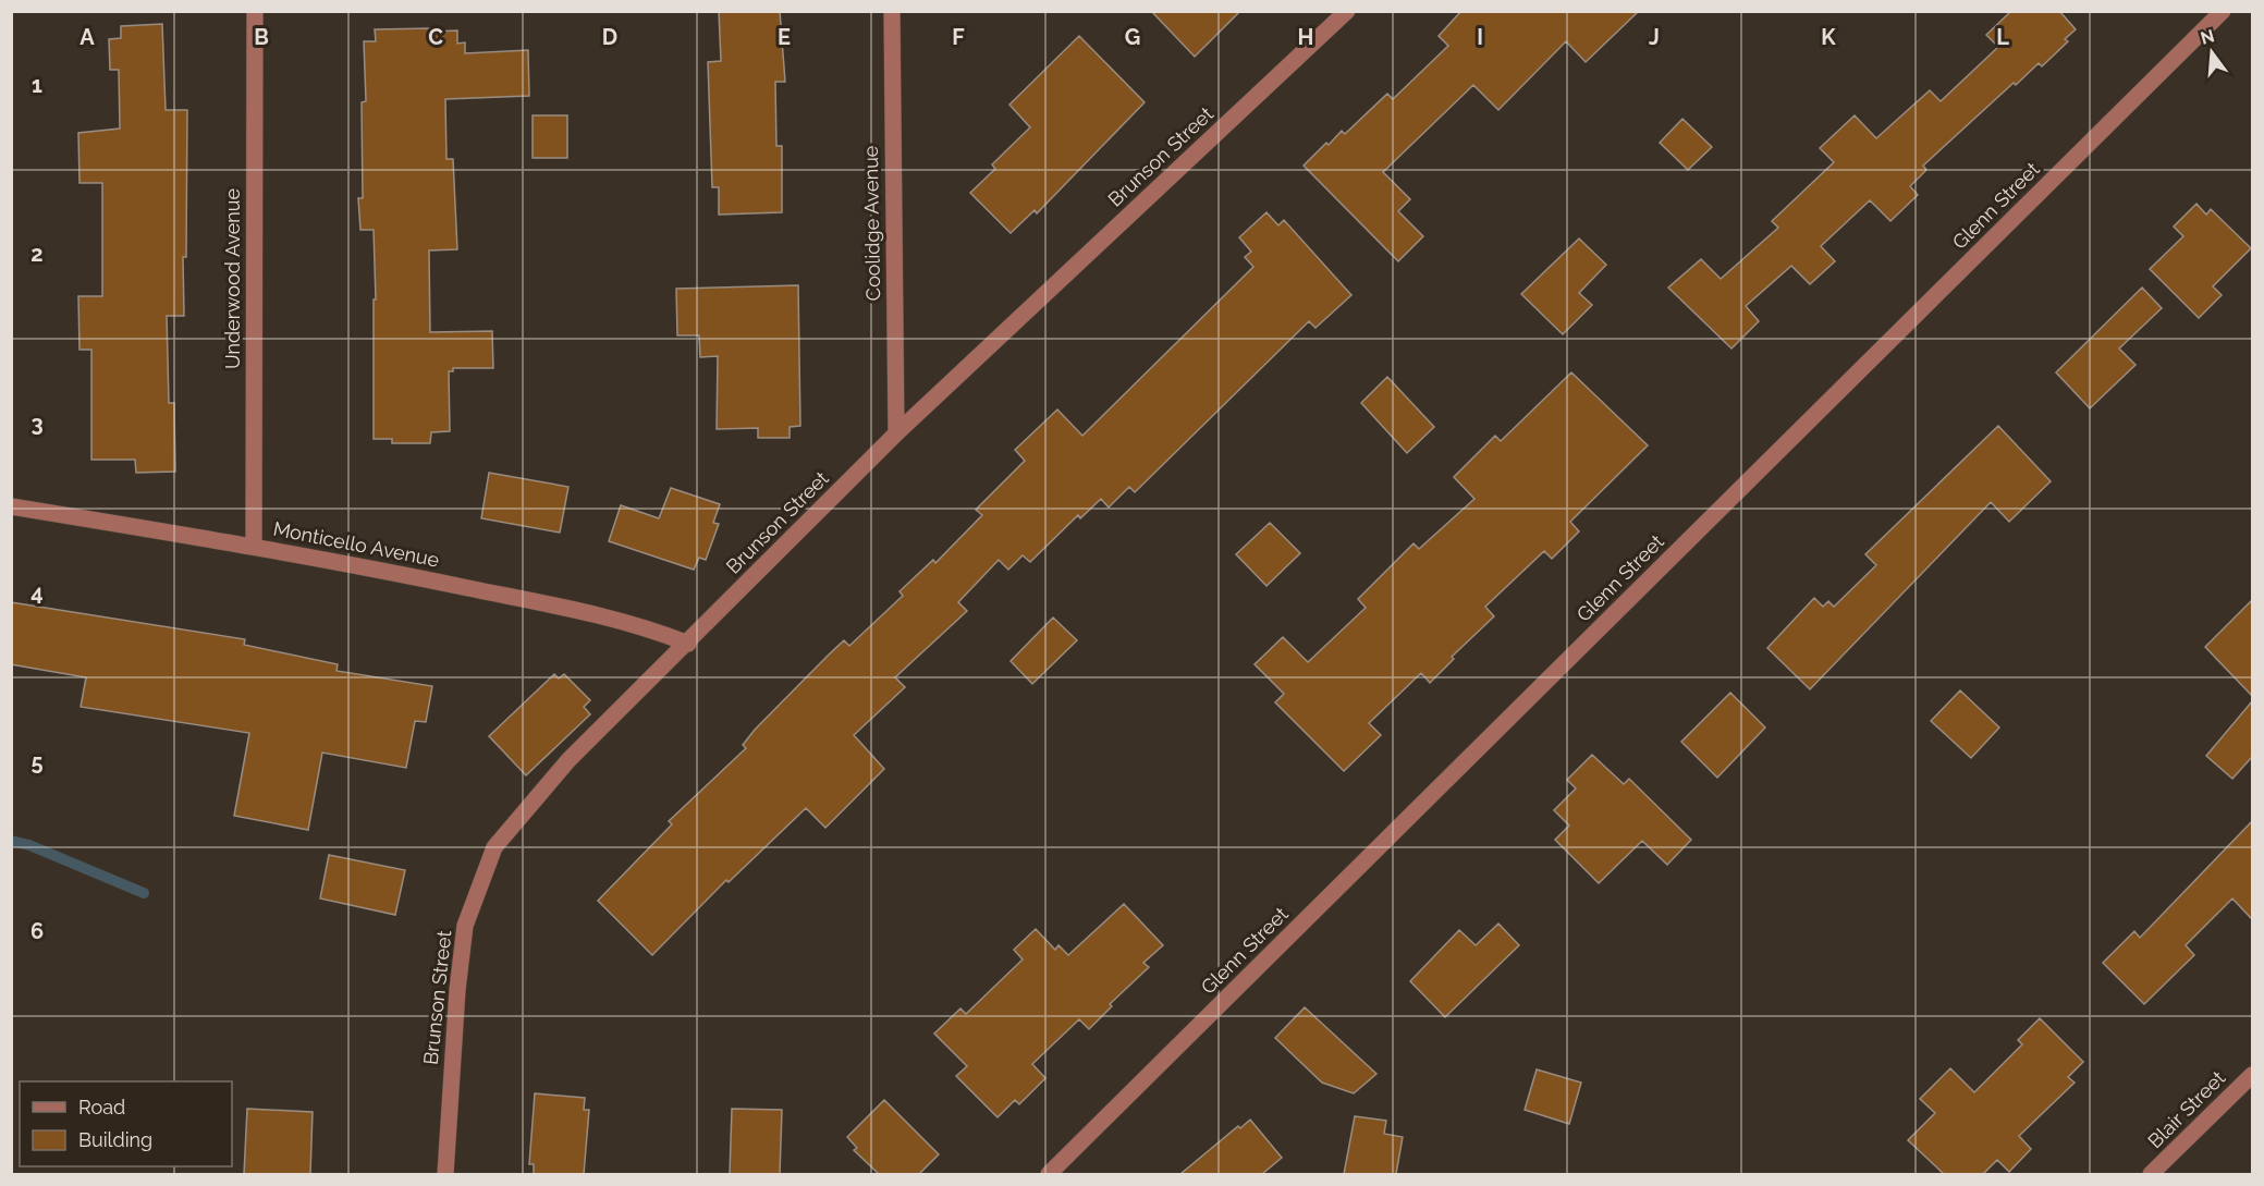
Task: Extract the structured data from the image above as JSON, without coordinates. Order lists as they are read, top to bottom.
{
  "streets": {
    "street": [
      "Brunson Street",
      "Glenn Street",
      "Coolidge Avenue",
      "Underwood Avenue",
      "Monticello Avenue",
      "Blair Street"
    ]
  },
  "crossings": [
    ["Brunson Street", "Coolidge Avenue"],
    ["Brunson Street", "Monticello Avenue"],
    ["Underwood Avenue", "Monticello Avenue"]
  ],
  "legend": ["Road", "Building"],
  "north": "top",
  "grid": {
    "columns": [
      "A",
      "B",
      "C",
      "D",
      "E",
      "F",
      "G",
      "H",
      "I",
      "J",
      "K",
      "L"
    ],
    "rows": [
      "1",
      "2",
      "3",
      "4",
      "5",
      "6"
    ]
  }
}
